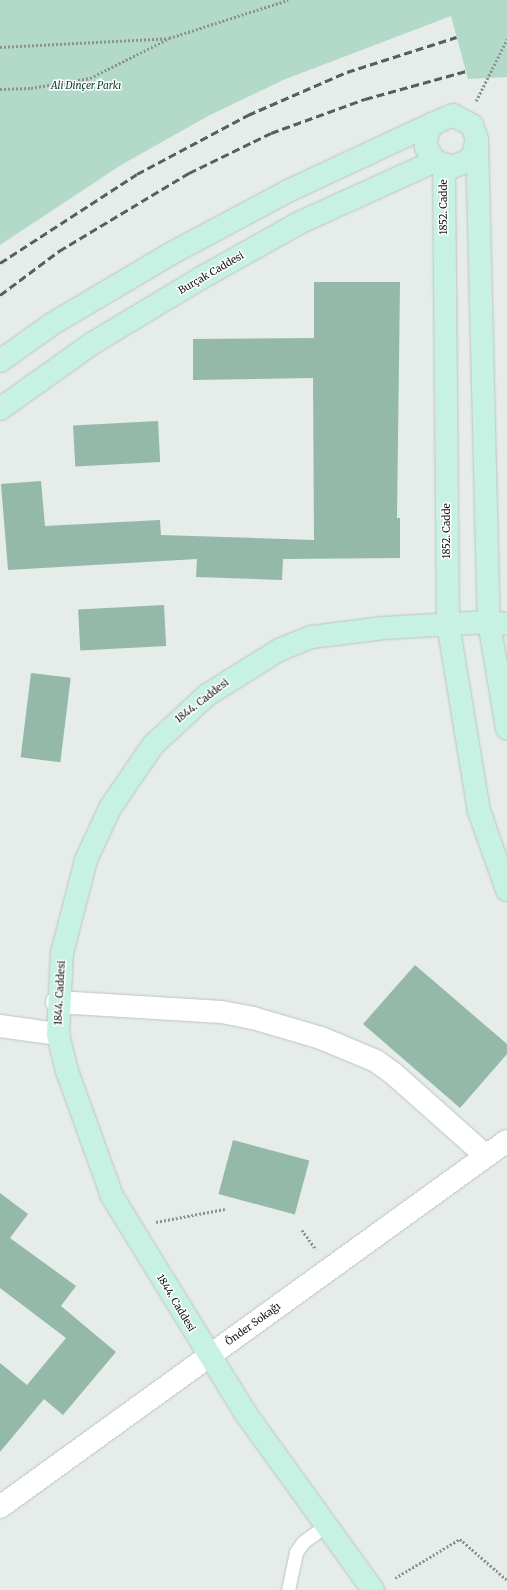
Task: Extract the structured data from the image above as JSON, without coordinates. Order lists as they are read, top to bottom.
{
  "streets": {
    "street": [
      "1852. Cadde",
      "Burçak Caddesi",
      "1844. Caddesi",
      "Önder Sokağı"
    ]
  },
  "crossings": [
    ["1852. Cadde", "Burçak Caddesi"],
    ["1852. Cadde", "1844. Caddesi"],
    ["1844. Caddesi", "Önder Sokağı"]
  ],
  "parks": ["Ali Dinçer Parkı"]
}
